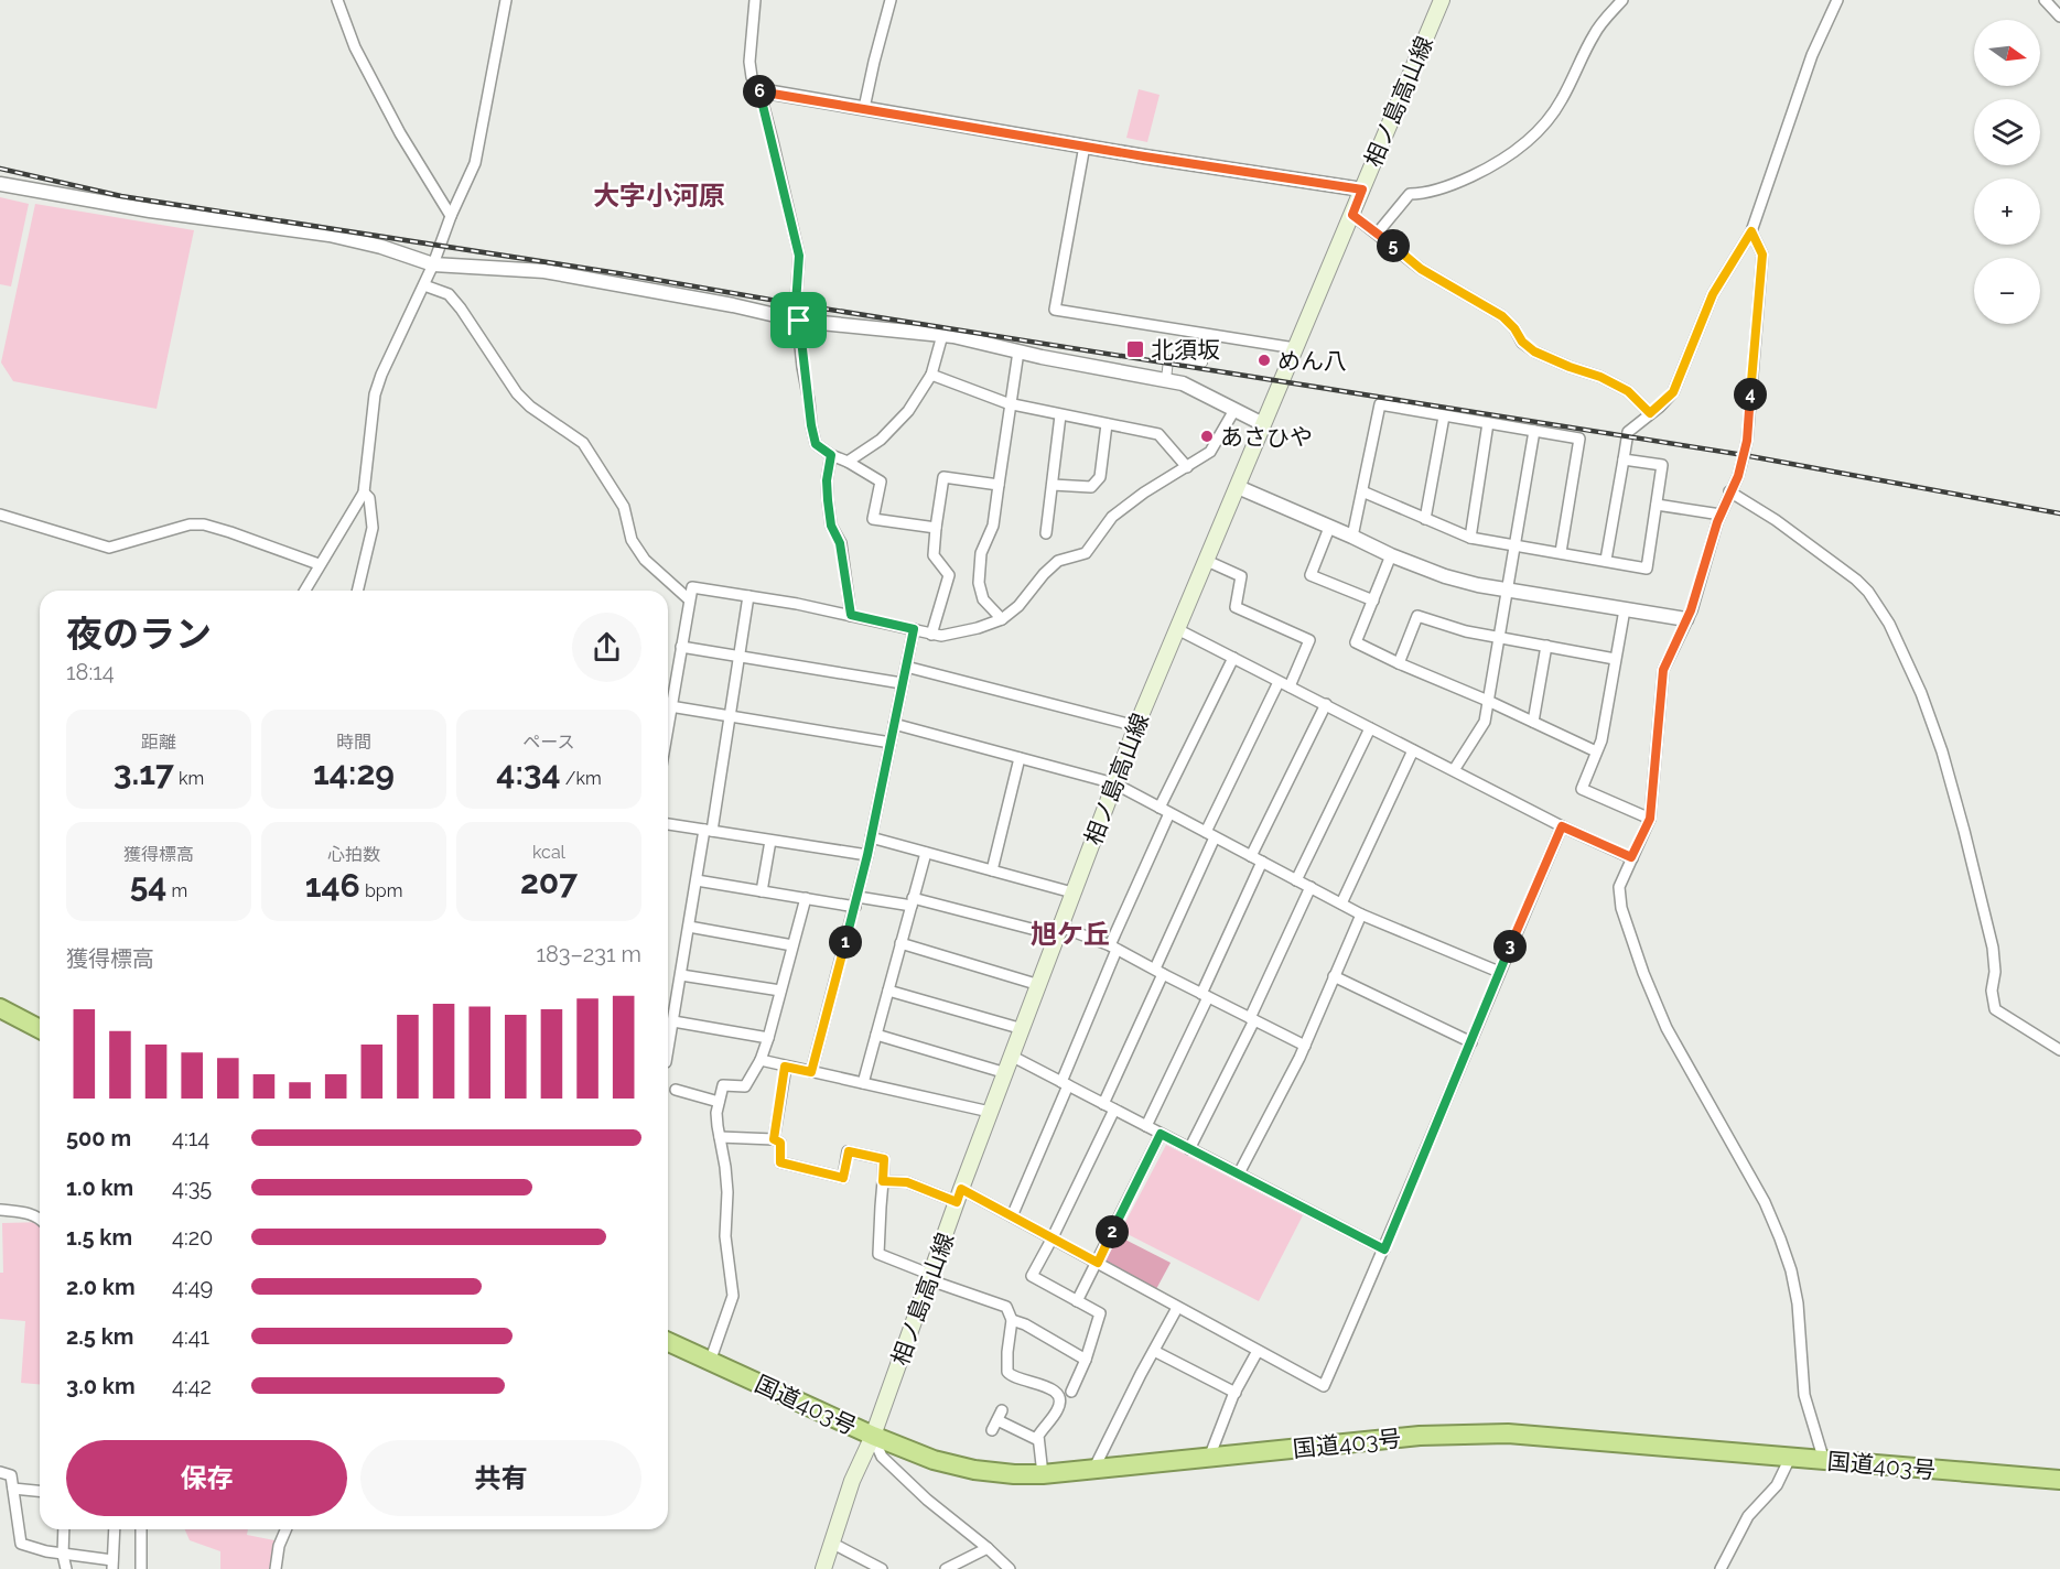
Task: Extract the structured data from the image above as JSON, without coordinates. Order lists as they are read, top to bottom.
{
  "streets": {
    "highway": ["国道403号"],
    "main road": ["相ノ島高山線"]
  },
  "crossings": [
    ["相ノ島高山線", "国道403号"]
  ],
  "districts": ["大字小河原", "旭ケ丘"],
  "places": {
    "transit": ["北須坂"],
    "other": ["めん八", "あさひや"]
  },
  "north": "right",
  "page": {
    "map_buttons": ["+", "−"],
    "pins": [
      "6",
      "5",
      "4",
      "1",
      "3",
      "2"
    ],
    "heading": ["夜のラン", "18:14"],
    "stats": [
      ["距離", "3.17 km"],
      ["時間", "14:29"],
      ["ペース", "4:34 /km"],
      ["獲得標高", "54 m"],
      ["心拍数", "146 bpm"],
      ["kcal", "207"]
    ],
    "chart": ["獲得標高", "183–231 m"],
    "list": [
      {
        "name": "500 m",
        "note": "4:14"
      },
      {
        "name": "1.0 km",
        "note": "4:35"
      },
      {
        "name": "1.5 km",
        "note": "4:20"
      },
      {
        "name": "2.0 km",
        "note": "4:49"
      },
      {
        "name": "2.5 km",
        "note": "4:41"
      },
      {
        "name": "3.0 km",
        "note": "4:42"
      }
    ],
    "buttons": ["保存", "共有"]
  }
}
